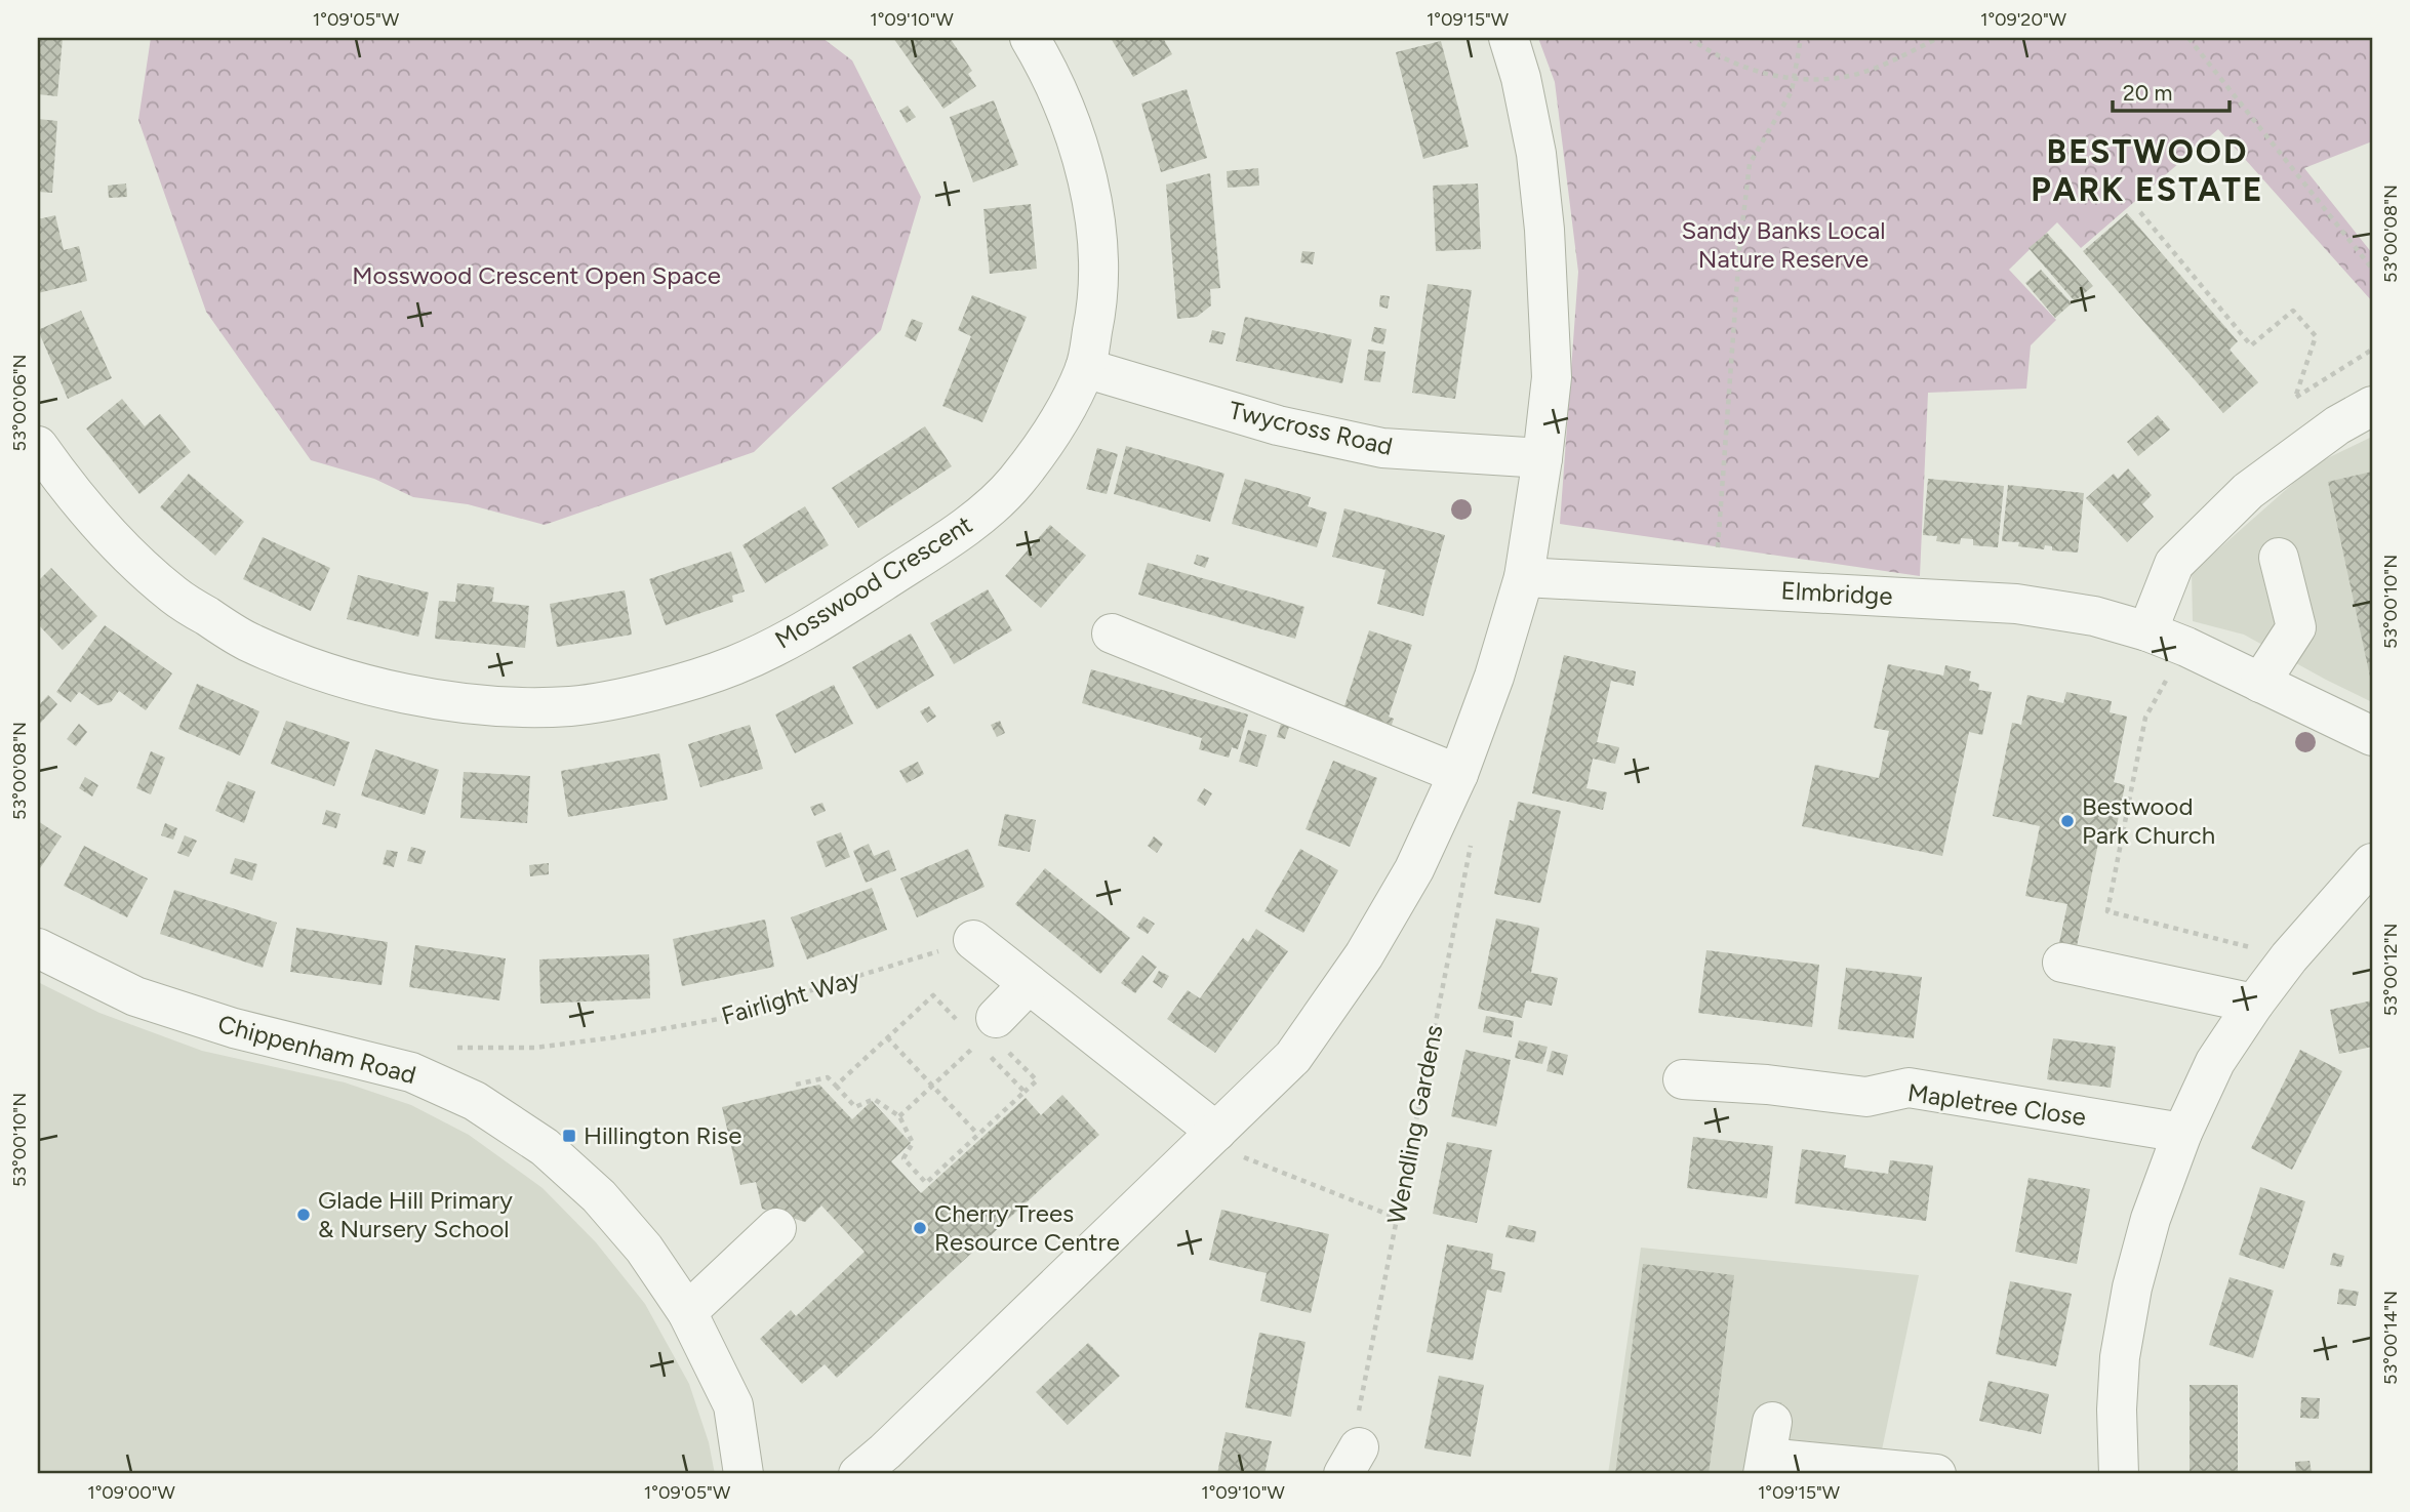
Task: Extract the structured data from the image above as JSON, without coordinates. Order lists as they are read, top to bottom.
{
  "streets": {
    "street": [
      "Twycross Road",
      "Mosswood Crescent",
      "Elmbridge",
      "Chippenham Road",
      "Mapletree Close"
    ],
    "path": ["Fairlight Way", "Wendling Gardens"]
  },
  "crossings": [
    ["Twycross Road", "Mosswood Crescent"]
  ],
  "districts": ["BESTWOOD PARK ESTATE"],
  "parks": ["Sandy Banks Local Nature Reserve", "Mosswood Crescent Open Space"],
  "places": {
    "other": ["Bestwood Park Church", "Glade Hill Primary & Nursery School", "Cherry Trees Resource Centre"],
    "transit": ["Hillington Rise"]
  },
  "scale_bar": "20 m",
  "coordinates": [
    "1°09'05\"W",
    "1°09'10\"W",
    "1°09'15\"W",
    "1°09'20\"W",
    "53°00'08\"N",
    "53°00'06\"N",
    "53°00'10\"N",
    "53°00'12\"N",
    "53°00'14\"N",
    "1°09'00\"W"
  ]
}
